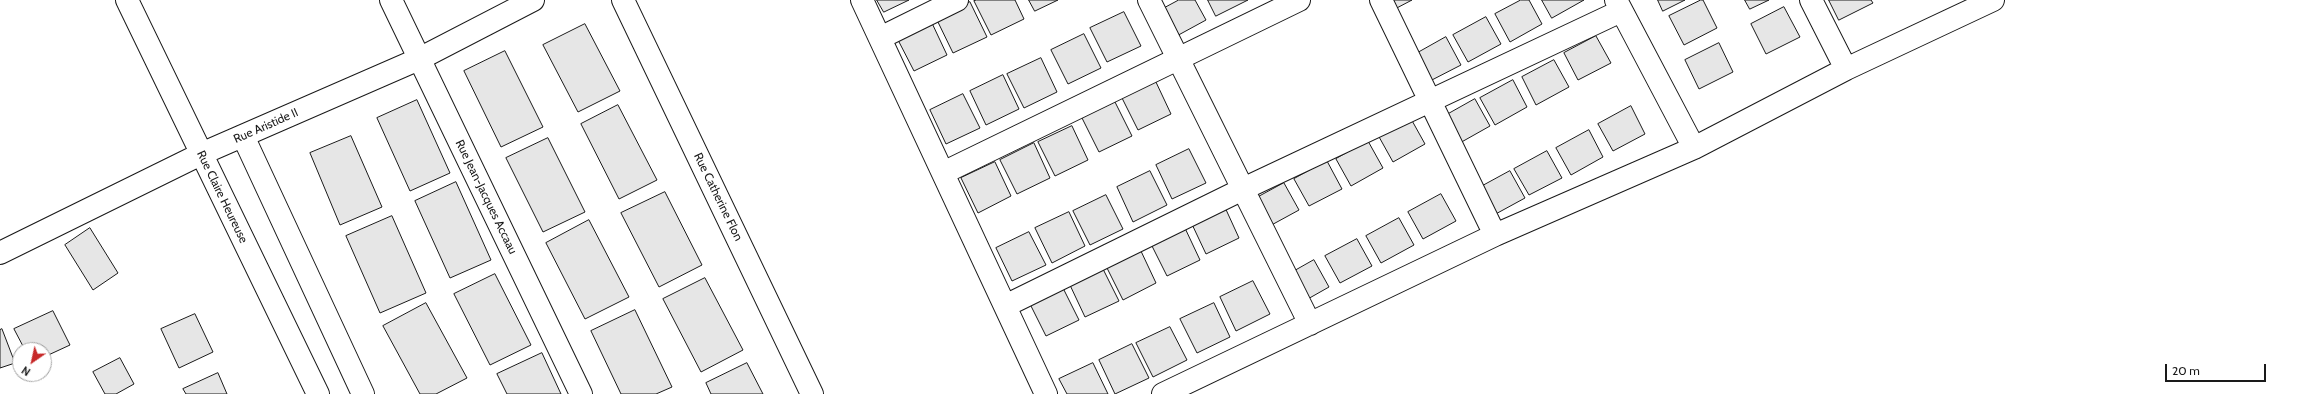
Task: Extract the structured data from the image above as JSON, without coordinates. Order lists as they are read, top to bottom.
{
  "streets": {
    "street": [
      "Rue Aristide II",
      "Rue Claire Heureuse",
      "Rue Jean-Jacques Accaau",
      "Rue Catherine Flon"
    ]
  },
  "crossings": [
    ["Rue Aristide II", "Rue Claire Heureuse"],
    ["Rue Aristide II", "Rue Jean-Jacques Accaau"]
  ],
  "scale_bar": "20 m",
  "north": "bottom left"
}
